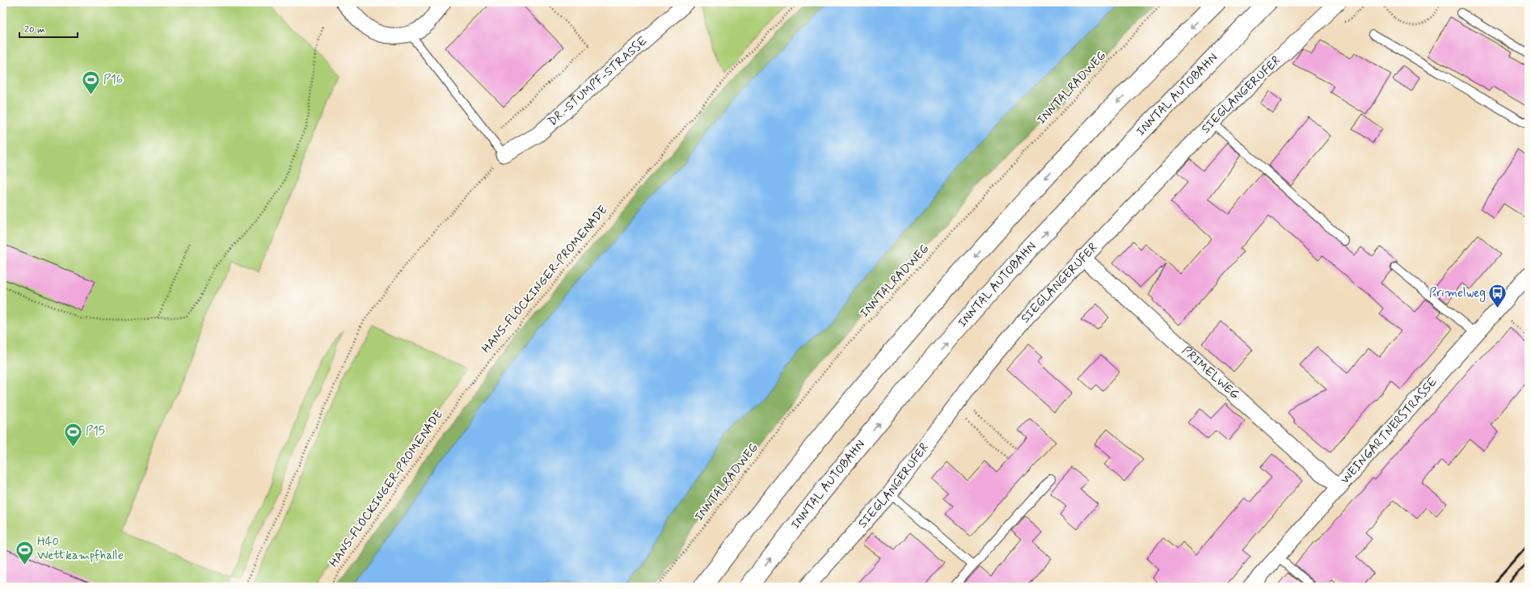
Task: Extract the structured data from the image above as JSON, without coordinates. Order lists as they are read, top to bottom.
{
  "streets": {
    "highway": ["INNTAL AUTOBAHN"],
    "street": [
      "DR.-STUMPF-STRASSE",
      "SIEGLANGERUFER",
      "PRIMELWEG",
      "WEINGARTNERSTRASSE"
    ],
    "path": ["INNTALRADWEG", "HANS-FLÖCKINGER-PROMENADE"]
  },
  "crossings": [
    ["SIEGLANGERUFER", "PRIMELWEG"],
    ["PRIMELWEG", "WEINGARTNERSTRASSE"]
  ],
  "places": {
    "sports": ["P16", "P15", "H40 Wettkampfhalle"],
    "bus stop": ["Primelweg"]
  },
  "scale_bar": "20 m"
}
